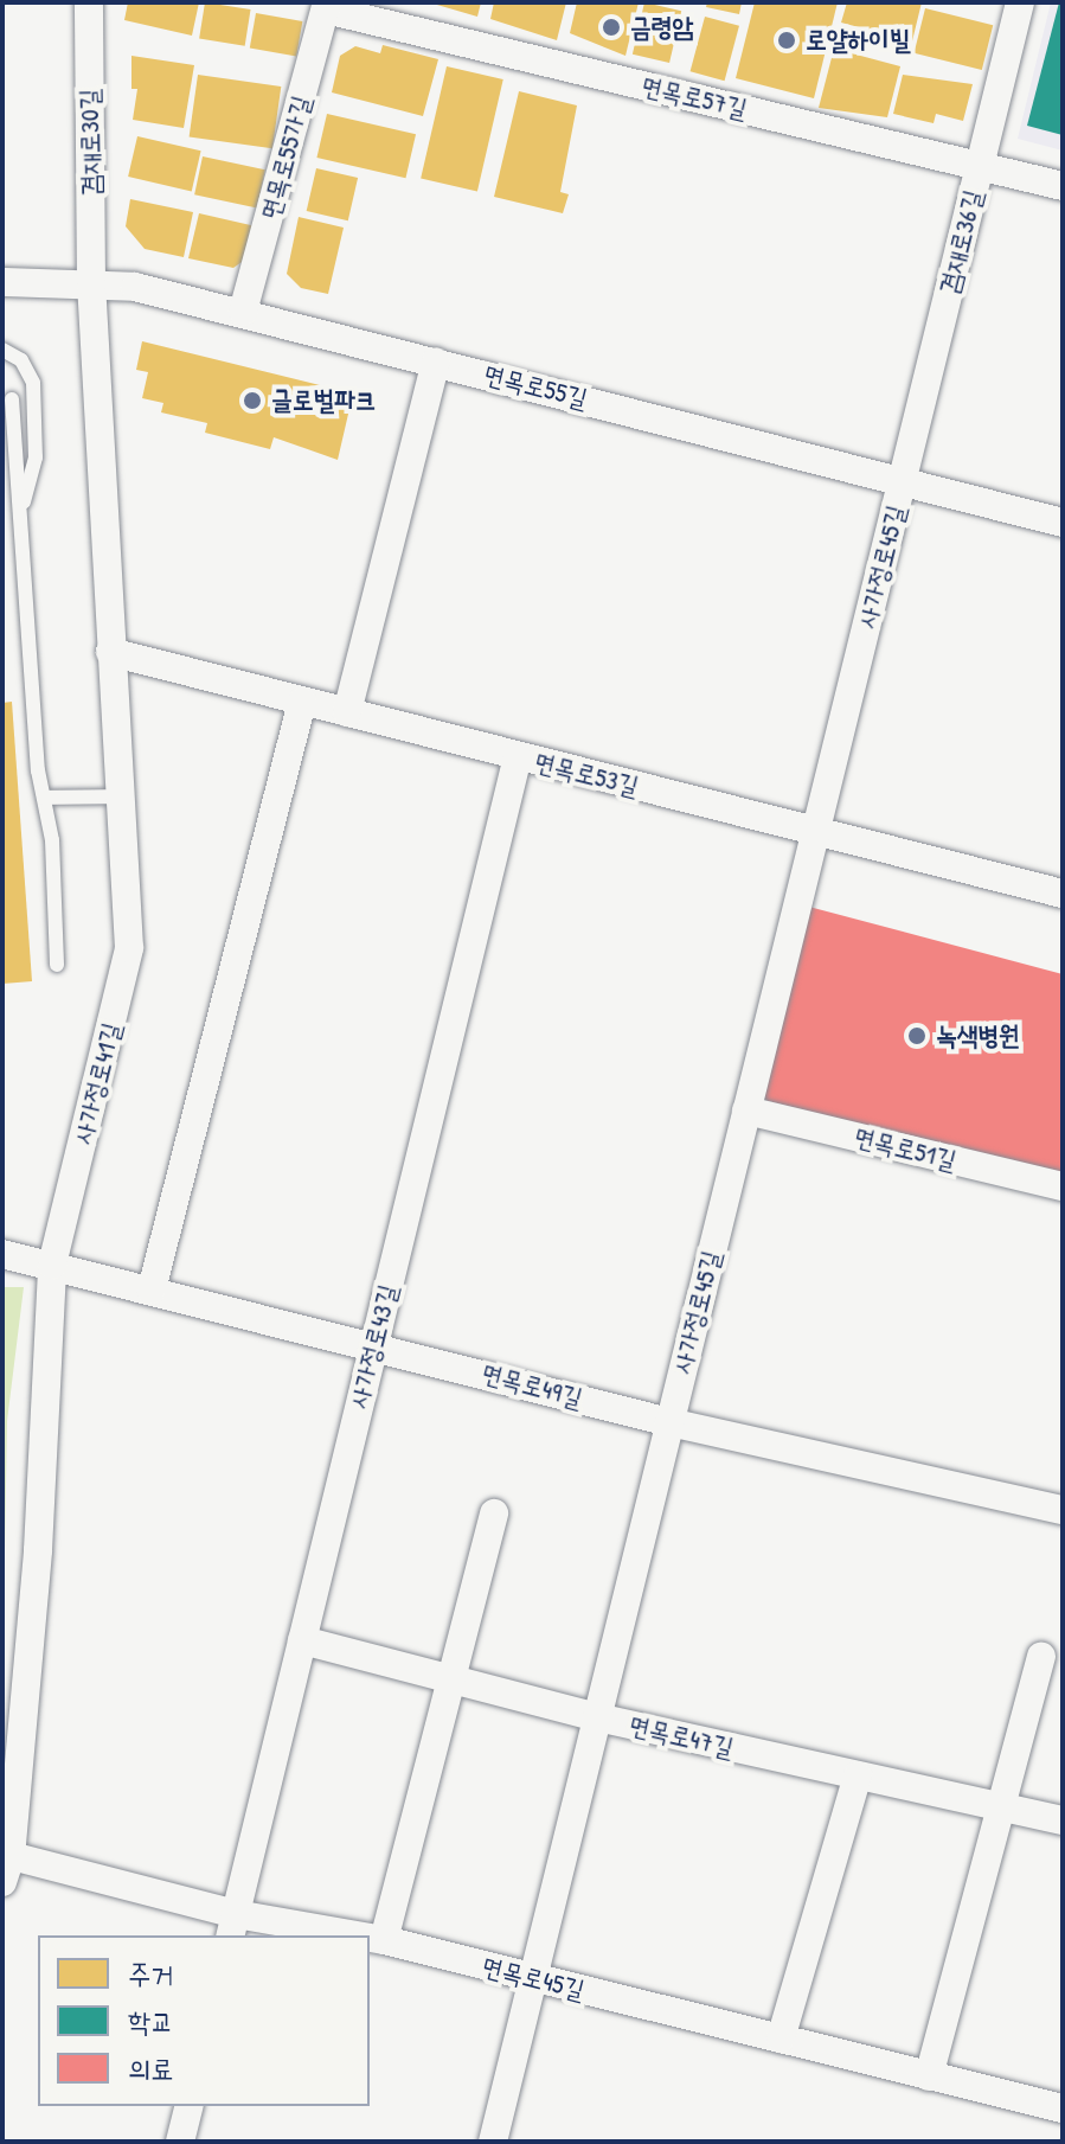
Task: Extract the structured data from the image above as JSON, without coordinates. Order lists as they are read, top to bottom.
{
  "streets": {
    "street": [
      "면목로57길",
      "겸재로30길",
      "면목로55가길",
      "겸재로36길",
      "면목로55길",
      "사가정로45길",
      "면목로53길",
      "사가정로41길",
      "면목로51길",
      "사가정로43길",
      "면목로49길",
      "면목로47길",
      "면목로45길"
    ]
  },
  "crossings": [
    ["면목로57길", "면목로55가길"],
    ["면목로57길", "겸재로36길"],
    ["겸재로30길", "면목로55길"],
    ["겸재로30길", "사가정로41길"],
    ["면목로55가길", "면목로55길"],
    ["겸재로36길", "면목로55길"],
    ["겸재로36길", "사가정로45길"],
    ["면목로55길", "사가정로45길"],
    ["면목로55길", "사가정로41길"],
    ["사가정로45길", "면목로53길"],
    ["사가정로45길", "면목로51길"],
    ["사가정로45길", "면목로49길"],
    ["사가정로45길", "면목로47길"],
    ["사가정로45길", "면목로45길"],
    ["면목로53길", "사가정로41길"],
    ["면목로53길", "사가정로43길"],
    ["사가정로41길", "면목로49길"],
    ["사가정로41길", "면목로45길"],
    ["사가정로43길", "면목로49길"],
    ["사가정로43길", "면목로47길"],
    ["사가정로43길", "면목로45길"]
  ],
  "places": [
    "금령암",
    "로얄하이빌",
    "글로벌파크",
    "녹색병원"
  ],
  "legend": ["주거", "학교", "의료"]
}
